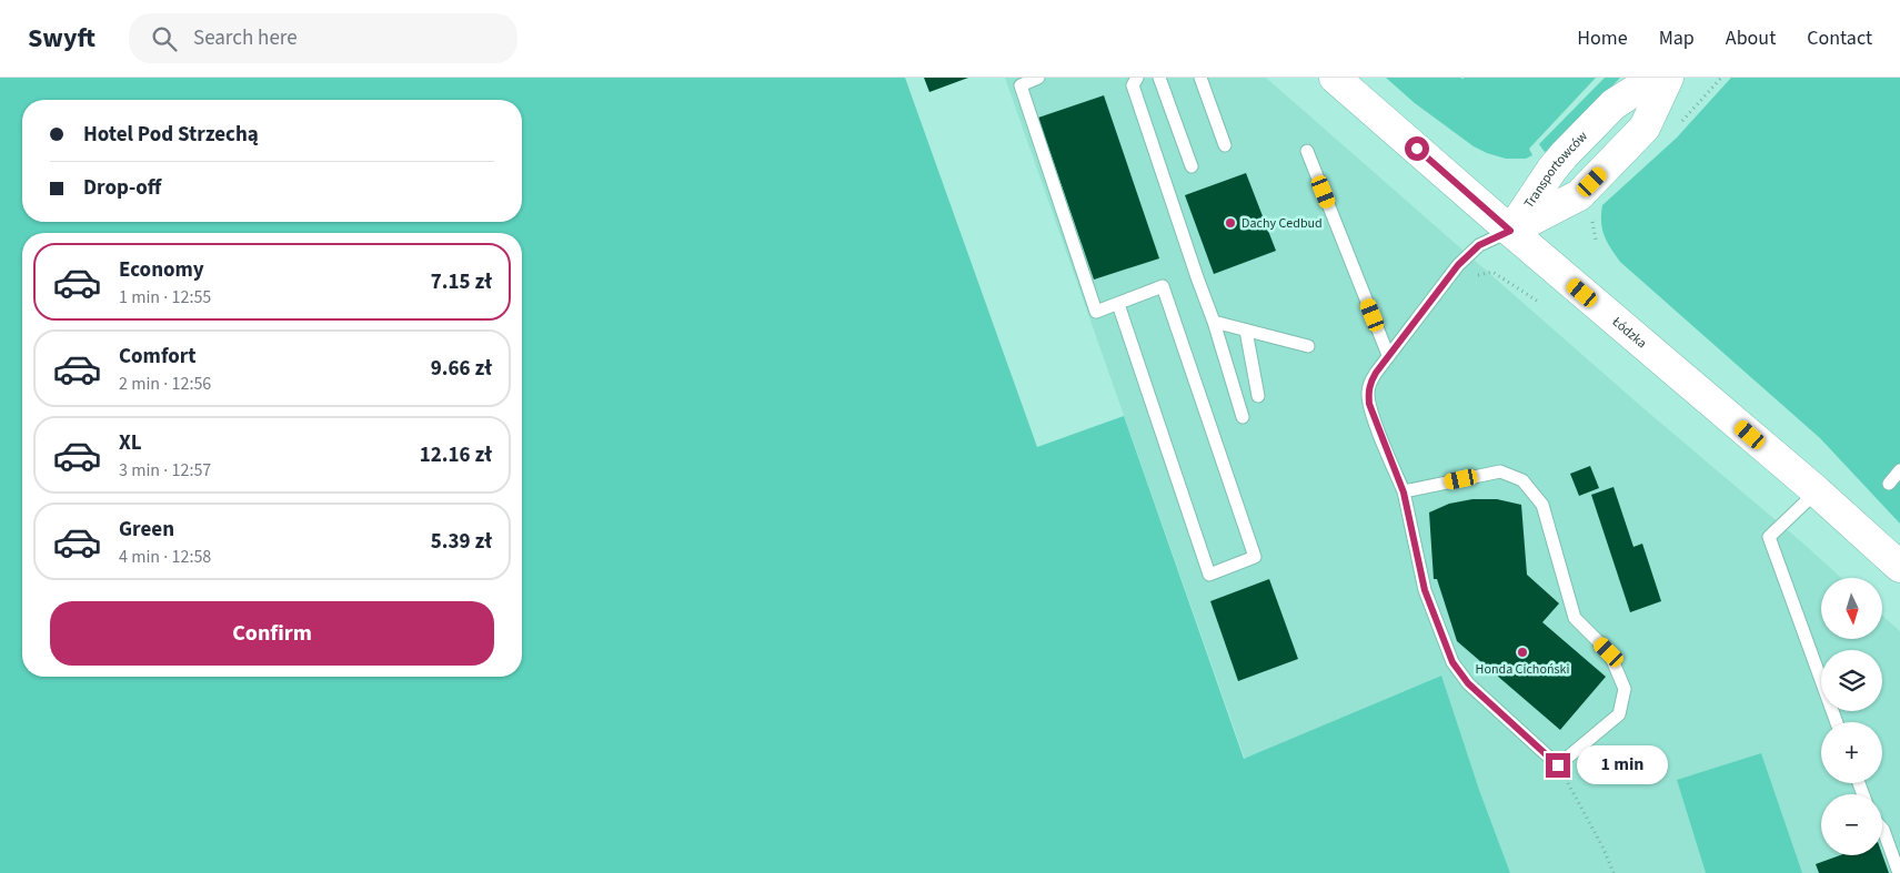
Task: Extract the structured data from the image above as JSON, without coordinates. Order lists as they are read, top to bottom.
{
  "streets": {
    "main road": ["Transportowców", "Łódzka"]
  },
  "crossings": [
    ["Transportowców", "Łódzka"]
  ],
  "places": ["Dachy Cedbud", "Honda Cichoński"],
  "north": "bottom",
  "page": {
    "header": "Swyft",
    "search": "Search here",
    "nav": [
      "Home",
      "Map",
      "About",
      "Contact"
    ],
    "banner": ["Hotel Pod Strzechą", "Drop-off"],
    "list": [
      {
        "name": "Economy",
        "note": "1 min · 12:55",
        "value": "7.15 zł"
      },
      {
        "name": "Comfort",
        "note": "2 min · 12:56",
        "value": "9.66 zł"
      },
      {
        "name": "XL",
        "note": "3 min · 12:57",
        "value": "12.16 zł"
      },
      {
        "name": "Green",
        "note": "4 min · 12:58",
        "value": "5.39 zł"
      }
    ],
    "map_buttons": ["+", "−"],
    "buttons": "Confirm",
    "bubble": "1 min"
  }
}
